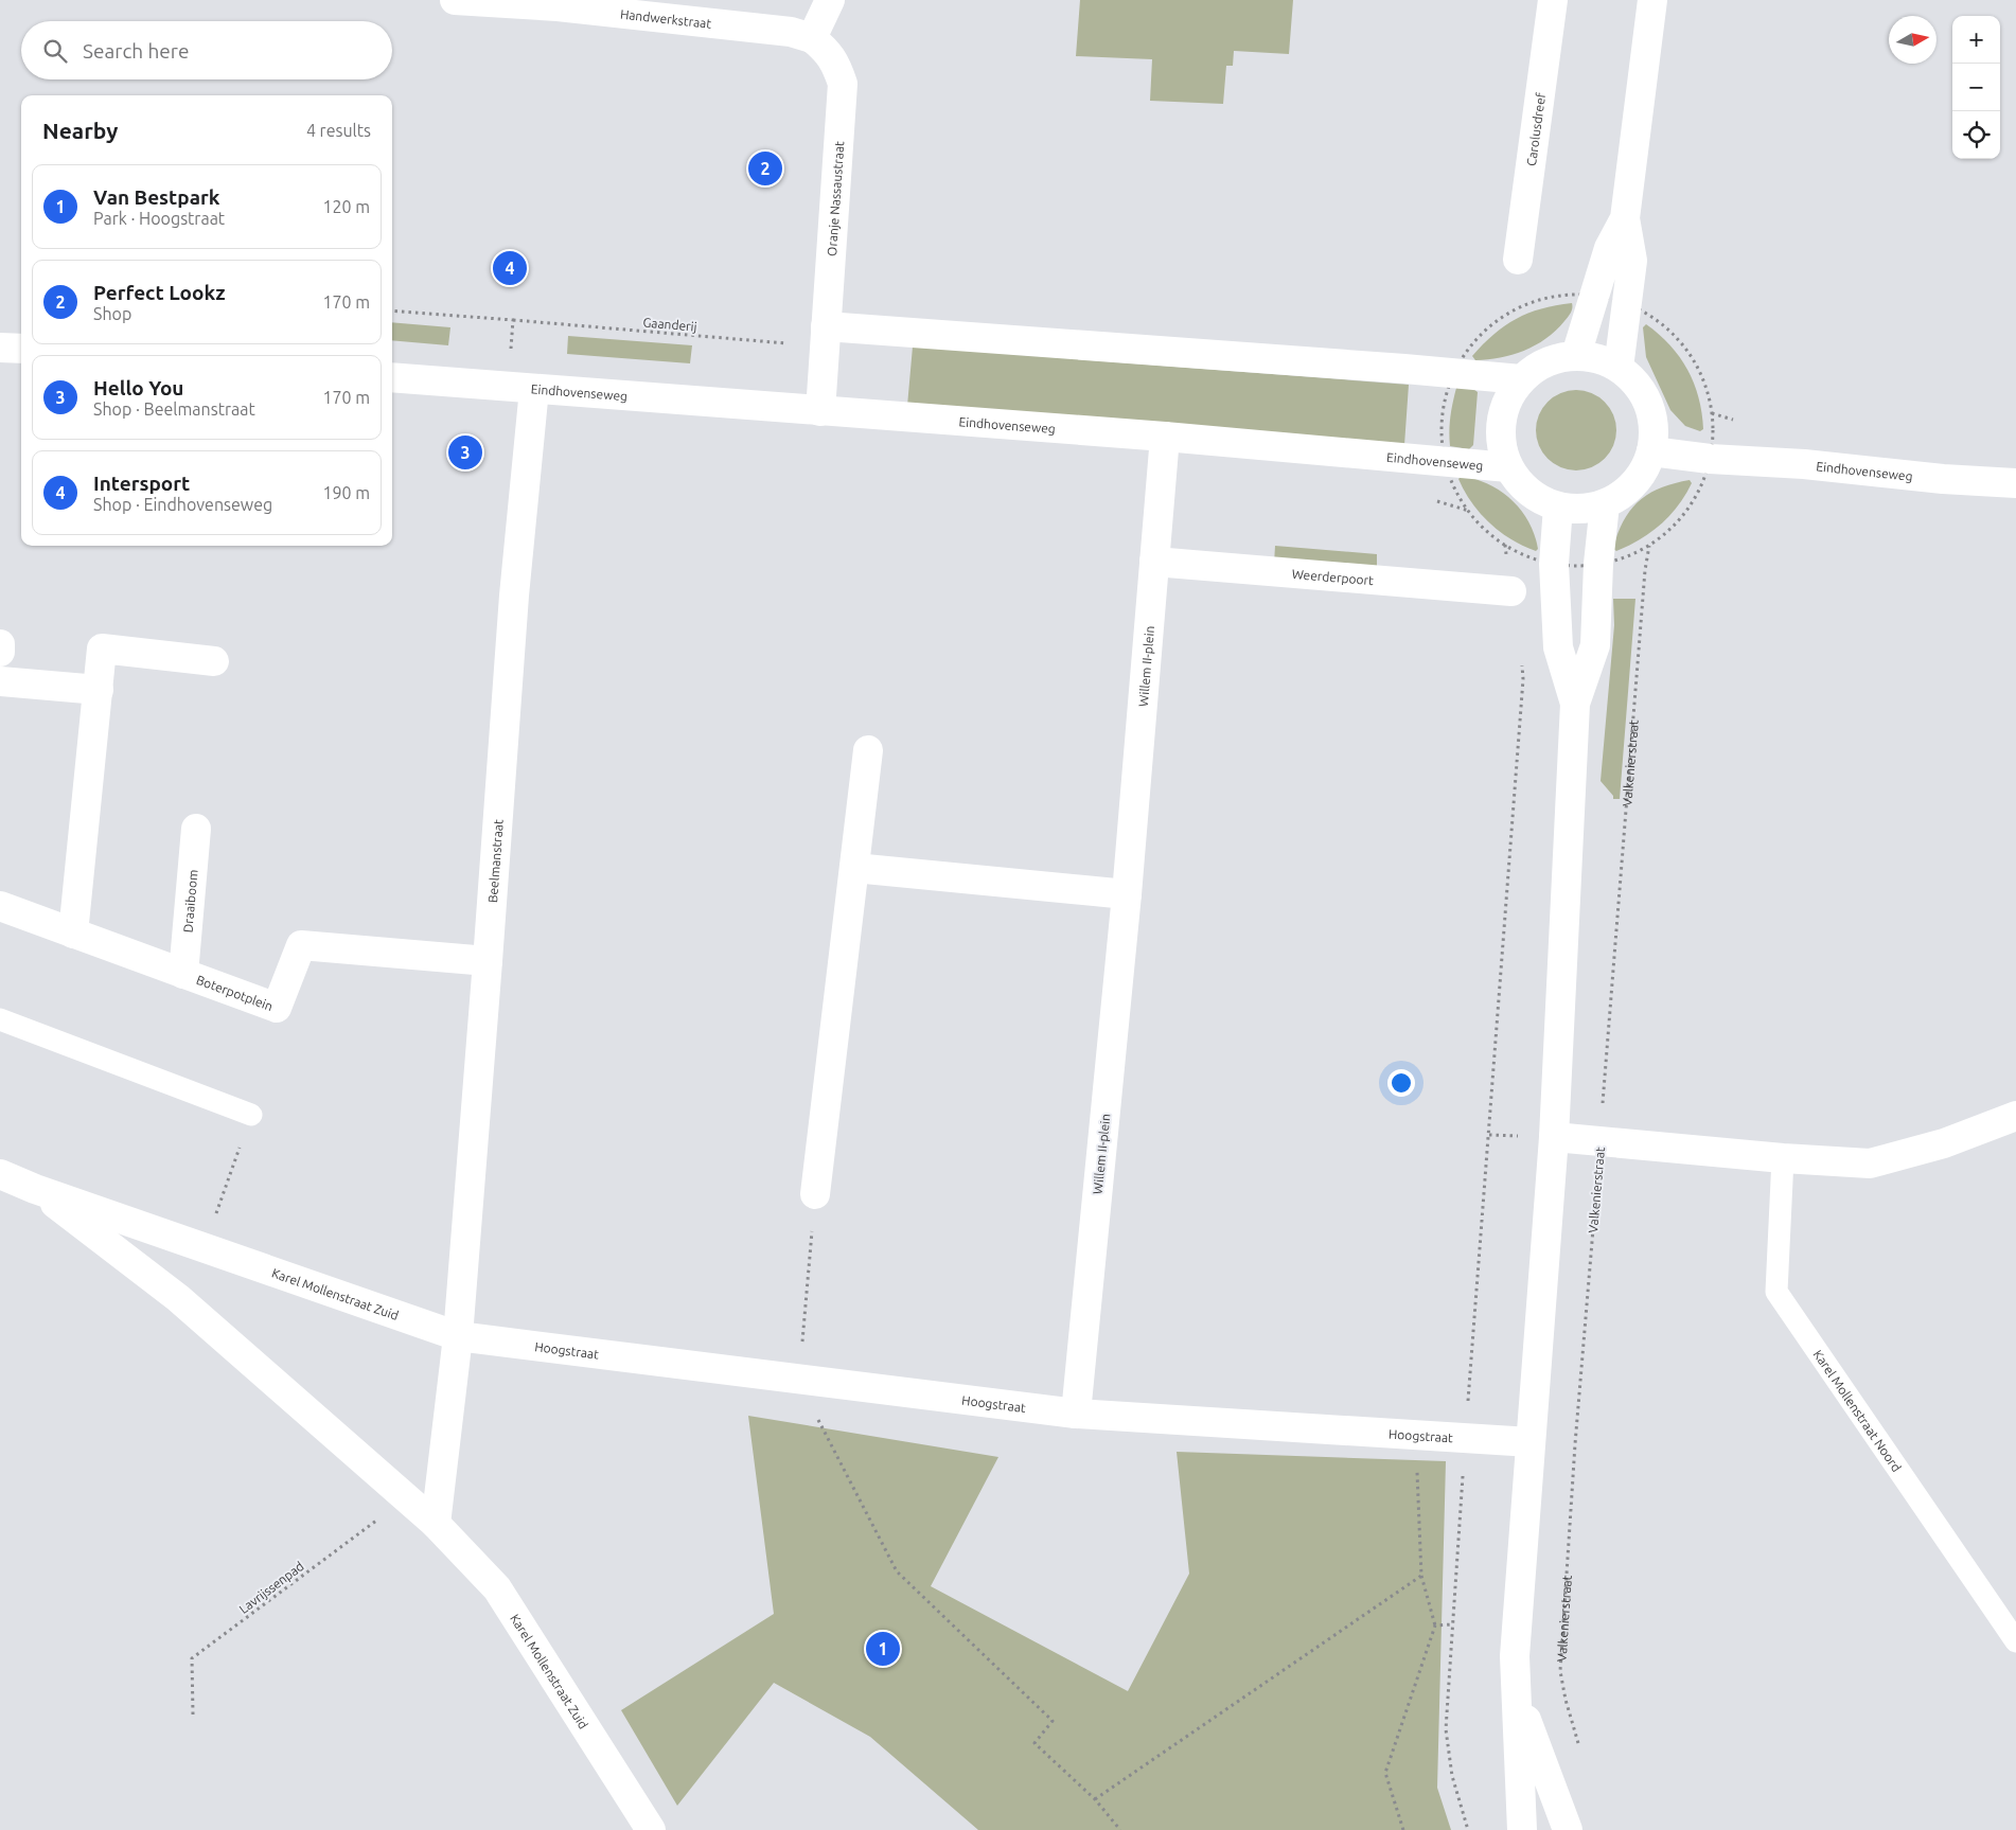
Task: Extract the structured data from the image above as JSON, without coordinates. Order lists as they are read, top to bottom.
{
  "streets": {
    "street": [
      "Handwerkstraat",
      "Carolusdreef",
      "Oranje Nassaustraat",
      "Eindhovenseweg",
      "Weerderpoort",
      "Willem II-plein",
      "Beelmanstraat",
      "Draaiboom",
      "Boterpotplein",
      "Karel Mollenstraat Zuid",
      "Hoogstraat"
    ],
    "lane": ["Karel Mollenstraat Noord"],
    "path": ["Gaanderij", "Valkenierstraat", "Lavrijssenpad"]
  },
  "crossings": [
    ["Handwerkstraat", "Oranje Nassaustraat"],
    ["Oranje Nassaustraat", "Gaanderij"],
    ["Oranje Nassaustraat", "Eindhovenseweg"],
    ["Eindhovenseweg", "Willem II-plein"],
    ["Eindhovenseweg", "Beelmanstraat"],
    ["Weerderpoort", "Willem II-plein"],
    ["Willem II-plein", "Hoogstraat"],
    ["Beelmanstraat", "Boterpotplein"],
    ["Beelmanstraat", "Karel Mollenstraat Zuid"],
    ["Beelmanstraat", "Hoogstraat"],
    ["Draaiboom", "Boterpotplein"],
    ["Karel Mollenstraat Zuid", "Hoogstraat"],
    ["Karel Mollenstraat Zuid", "Lavrijssenpad"]
  ],
  "north": "right",
  "page": {
    "map_buttons": ["+", "−"],
    "search": "Search here",
    "heading": ["Nearby", "4 results"],
    "pins": [
      "2",
      "4",
      "3",
      "1"
    ],
    "list": [
      {
        "mark": "1",
        "name": "Van Bestpark",
        "note": "Park · Hoogstraat",
        "value": "120 m"
      },
      {
        "mark": "2",
        "name": "Perfect Lookz",
        "note": "Shop",
        "value": "170 m"
      },
      {
        "mark": "3",
        "name": "Hello You",
        "note": "Shop · Beelmanstraat",
        "value": "170 m"
      },
      {
        "mark": "4",
        "name": "Intersport",
        "note": "Shop · Eindhovenseweg",
        "value": "190 m"
      }
    ]
  }
}
